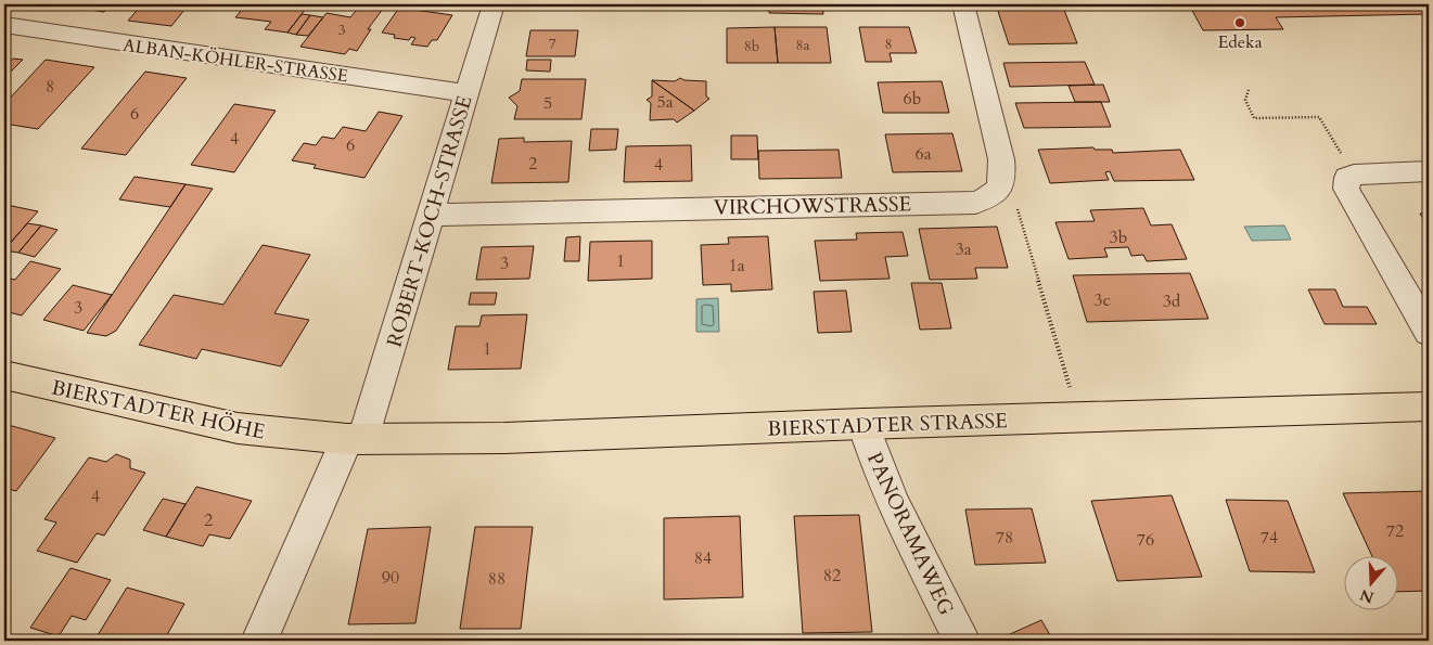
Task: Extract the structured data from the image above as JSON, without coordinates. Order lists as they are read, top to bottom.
{
  "streets": {
    "main road": ["BIERSTADTER HÖHE", "BIERSTADTER STRASSE"],
    "street": [
      "ALBAN-KÖHLER-STRASSE",
      "VIRCHOWSTRASSE",
      "ROBERT-KOCH-STRASSE",
      "PANORAMAWEG"
    ]
  },
  "crossings": [
    ["ALBAN-KÖHLER-STRASSE", "ROBERT-KOCH-STRASSE"],
    ["VIRCHOWSTRASSE", "ROBERT-KOCH-STRASSE"],
    ["ROBERT-KOCH-STRASSE", "BIERSTADTER HÖHE"],
    ["ROBERT-KOCH-STRASSE", "BIERSTADTER STRASSE"],
    ["BIERSTADTER HÖHE", "BIERSTADTER STRASSE"],
    ["BIERSTADTER STRASSE", "PANORAMAWEG"]
  ],
  "places": ["Edeka"],
  "house_numbers": [
    "3",
    "7",
    "8",
    "8a",
    "8b",
    "8",
    "6b",
    "5a",
    "5",
    "6",
    "4",
    "6",
    "6a",
    "2",
    "4",
    "3b",
    "3a",
    "1",
    "3",
    "1a",
    "3c",
    "3d",
    "3",
    "1",
    "4",
    "2",
    "72",
    "78",
    "74",
    "76",
    "84",
    "82",
    "90",
    "88"
  ],
  "north": "bottom"
}
